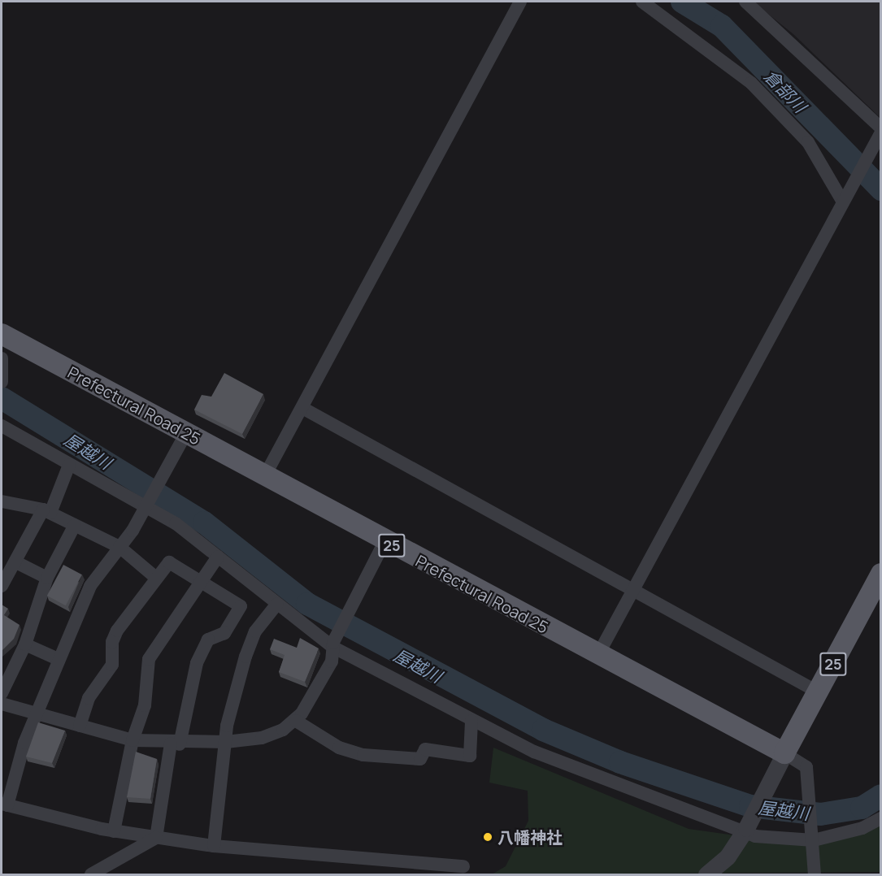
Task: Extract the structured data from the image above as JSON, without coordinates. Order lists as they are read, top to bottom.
{
  "streets": {
    "main road": ["Prefectural Road 25", "25"]
  },
  "crossings": [
    ["Prefectural Road 25", "25"]
  ],
  "water": ["倉部川", "屋越川"],
  "places": ["八幡神社"]
}
